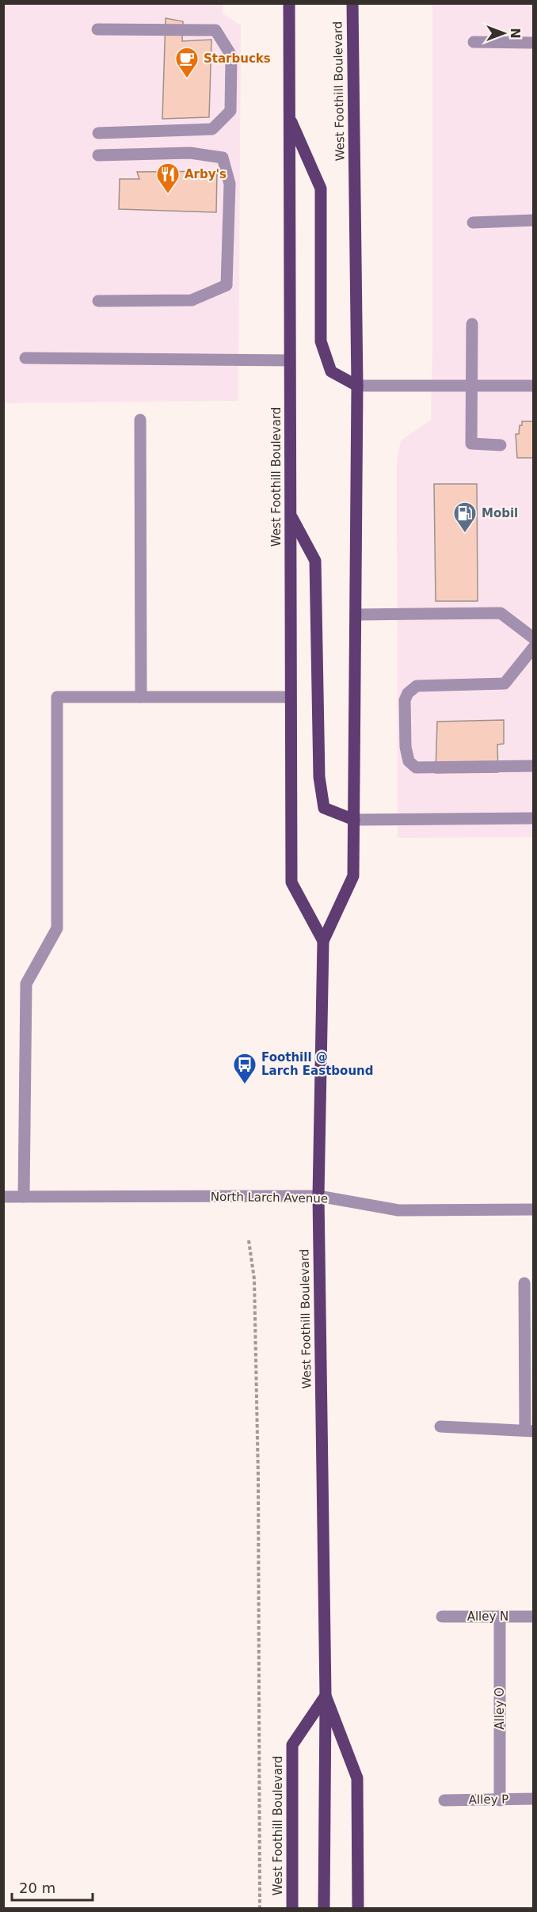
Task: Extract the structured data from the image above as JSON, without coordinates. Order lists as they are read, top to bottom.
{
  "streets": {
    "main road": ["West Foothill Boulevard"],
    "street": [
      "North Larch Avenue",
      "Alley N",
      "Alley O",
      "Alley P"
    ]
  },
  "crossings": [
    ["West Foothill Boulevard", "North Larch Avenue"],
    ["Alley N", "Alley O"],
    ["Alley O", "Alley P"]
  ],
  "places": {
    "cafe": ["Starbucks"],
    "restaurant": ["Arby's"],
    "fuel station": ["Mobil"],
    "bus stop": ["Foothill @ Larch Eastbound"]
  },
  "scale_bar": "20 m",
  "north": "right"
}
